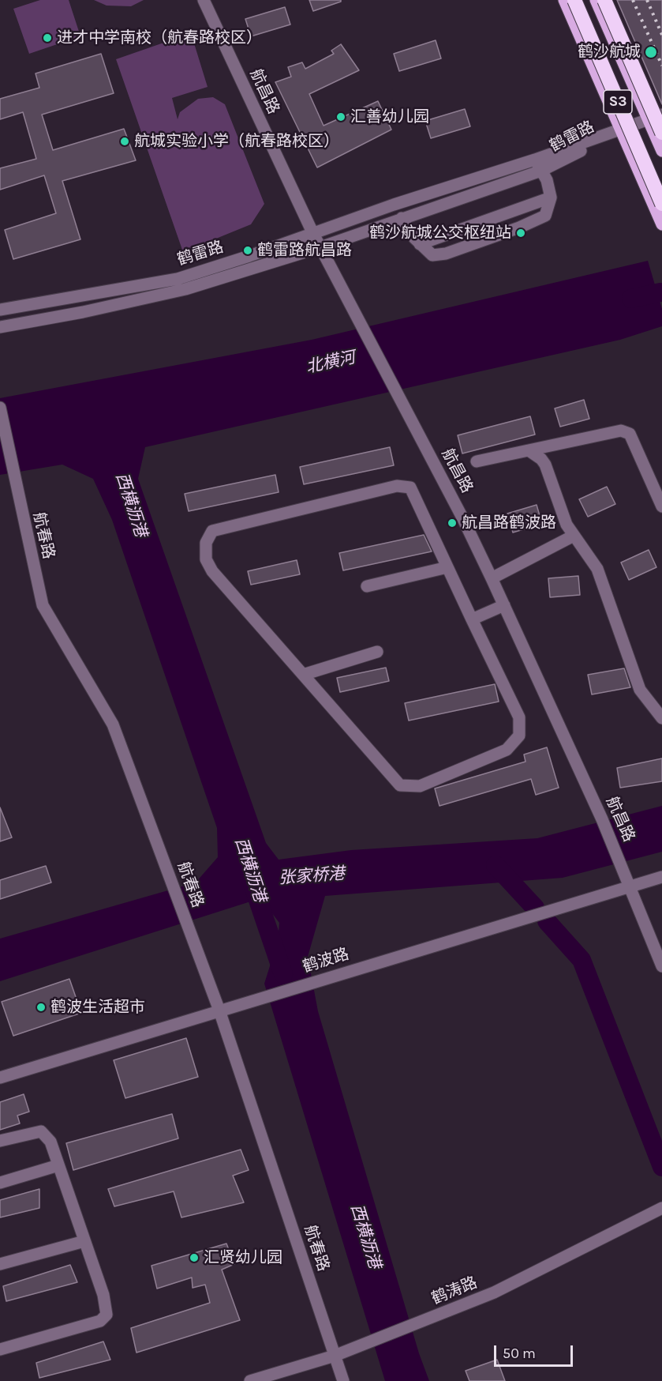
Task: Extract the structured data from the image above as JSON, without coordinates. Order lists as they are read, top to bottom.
{
  "streets": {
    "highway": ["S3"],
    "street": [
      "航昌路",
      "鹤雷路",
      "航春路",
      "鹤波路",
      "鹤涛路"
    ]
  },
  "crossings": [
    ["航昌路", "鹤雷路"],
    ["航昌路", "鹤波路"],
    ["航春路", "鹤波路"],
    ["航春路", "鹤涛路"]
  ],
  "water": ["北横河", "西横沥港", "张家桥港"],
  "places": [
    "进才中学南校（航春路校区）",
    "鹤沙航城",
    "汇善幼儿园",
    "航城实验小学（航春路校区）",
    "鹤沙航城公交枢纽站",
    "鹤雷路航昌路",
    "航昌路鹤波路",
    "鹤波生活超市",
    "汇贤幼儿园"
  ],
  "scale_bar": "50 m"
}
